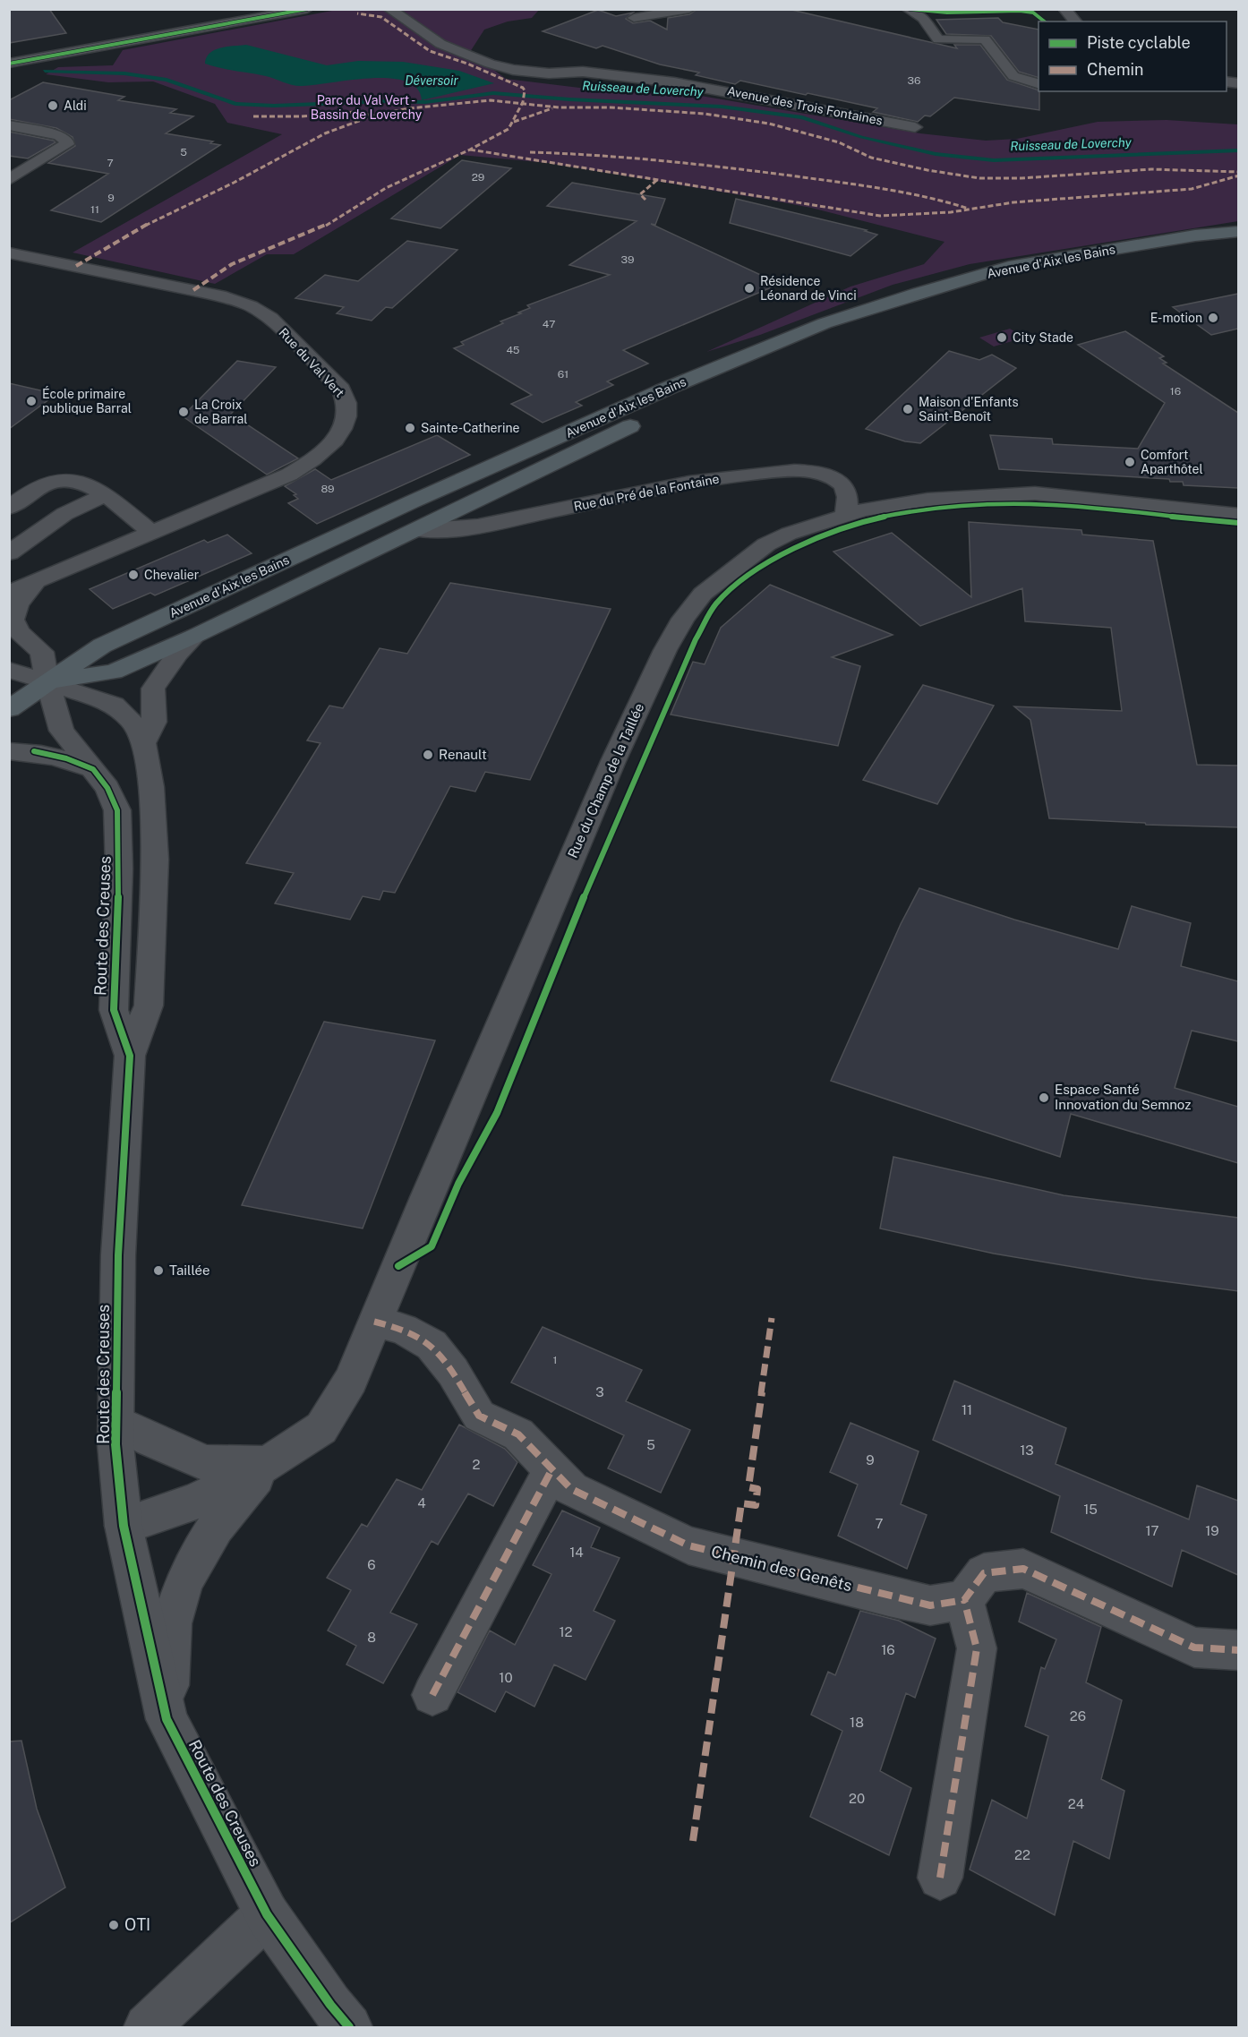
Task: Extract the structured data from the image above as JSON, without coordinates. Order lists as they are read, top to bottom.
{
  "streets": {
    "main road": ["Avenue d'Aix les Bains"],
    "street": [
      "Avenue des Trois Fontaines",
      "Rue du Val Vert",
      "Rue du Pré de la Fontaine",
      "Rue du Champ de la Taillée",
      "Route des Creuses",
      "Chemin des Genêts"
    ]
  },
  "crossings": [
    ["Avenue d'Aix les Bains", "Rue du Val Vert"],
    ["Avenue d'Aix les Bains", "Rue du Pré de la Fontaine"],
    ["Avenue d'Aix les Bains", "Route des Creuses"],
    ["Rue du Val Vert", "Route des Creuses"],
    ["Rue du Pré de la Fontaine", "Rue du Champ de la Taillée"],
    ["Rue du Champ de la Taillée", "Route des Creuses"],
    ["Rue du Champ de la Taillée", "Chemin des Genêts"]
  ],
  "water": ["Déversoir", "Ruisseau de Loverchy"],
  "parks": ["Parc du Val Vert - Bassin de Loverchy"],
  "places": [
    "Aldi",
    "Résidence Léonard de Vinci",
    "E-motion",
    "City Stade",
    "École primaire publique Barral",
    "Maison d'Enfants Saint-Benoît",
    "La Croix de Barral",
    "Sainte-Catherine",
    "Comfort Aparthôtel",
    "Chevalier",
    "Renault",
    "Espace Santé Innovation du Semnoz",
    "Taillée",
    "OTI"
  ],
  "house_numbers": [
    "36",
    "5",
    "7",
    "29",
    "9",
    "11",
    "39",
    "47",
    "45",
    "61",
    "16",
    "89",
    "1",
    "3",
    "11",
    "5",
    "13",
    "9",
    "2",
    "4",
    "15",
    "7",
    "17",
    "19",
    "14",
    "6",
    "12",
    "8",
    "16",
    "10",
    "26",
    "18",
    "20",
    "24",
    "22"
  ],
  "legend": ["Piste cyclable", "Chemin"]
}
